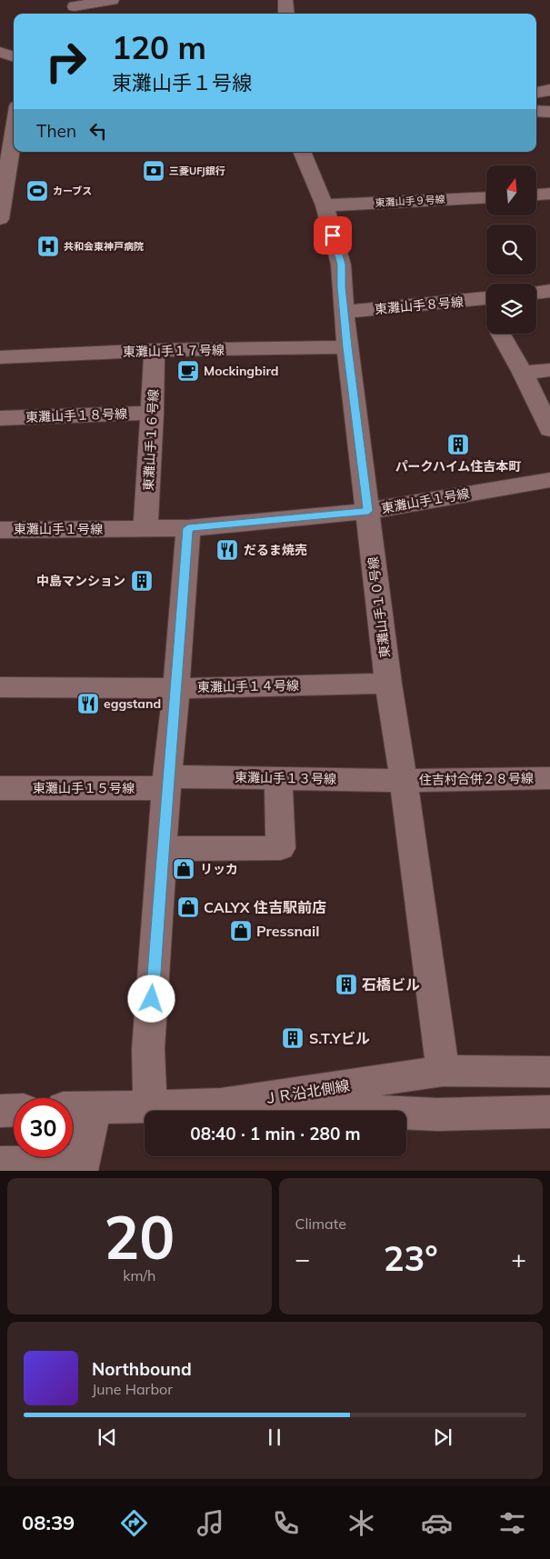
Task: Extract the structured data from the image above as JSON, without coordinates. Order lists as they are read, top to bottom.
{
  "streets": {
    "street": [
      "東灘山手９号線",
      "東灘山手８号線",
      "東灘山手１７号線",
      "東灘山手１８号線",
      "東灘山手１６号線",
      "東灘山手１号線",
      "東灘山手１０号線",
      "東灘山手１４号線",
      "東灘山手１３号線",
      "住吉村合併２８号線",
      "東灘山手１５号線",
      "ＪＲ沿北側線"
    ]
  },
  "crossings": [
    ["東灘山手９号線", "東灘山手１０号線"],
    ["東灘山手８号線", "東灘山手１０号線"],
    ["東灘山手１７号線", "東灘山手１６号線"],
    ["東灘山手１７号線", "東灘山手１０号線"],
    ["東灘山手１８号線", "東灘山手１６号線"],
    ["東灘山手１６号線", "東灘山手１号線"],
    ["東灘山手１号線", "東灘山手１０号線"],
    ["東灘山手１０号線", "東灘山手１４号線"],
    ["東灘山手１０号線", "東灘山手１３号線"],
    ["東灘山手１０号線", "住吉村合併２８号線"],
    ["東灘山手１０号線", "ＪＲ沿北側線"],
    ["東灘山手１３号線", "住吉村合併２８号線"],
    ["東灘山手１３号線", "東灘山手１５号線"]
  ],
  "places": {
    "bank": ["三菱UFJ銀行"],
    "sports": ["カーブス"],
    "hospital": ["共和会東神戸病院"],
    "cafe": ["Mockingbird"],
    "building": [
      "パークハイム住吉本町",
      "中島マンション",
      "石橋ビル",
      "S.T.Yビル"
    ],
    "restaurant": ["だるま焼売", "eggstand"],
    "shop": ["リッカ", "CALYX 住吉駅前店", "Pressnail"]
  },
  "north": "top",
  "page": {
    "turn": ["120 m", "東灘山手１号線"],
    "then": "Then",
    "limit": "30",
    "trip": "08:40 · 1 min · 280 m",
    "tile": [
      ["20", "km/h"],
      "Climate"
    ],
    "heat": ["−", "23°", "+"],
    "song": ["Northbound", "June Harbor"],
    "tabs": "08:39"
  }
}
